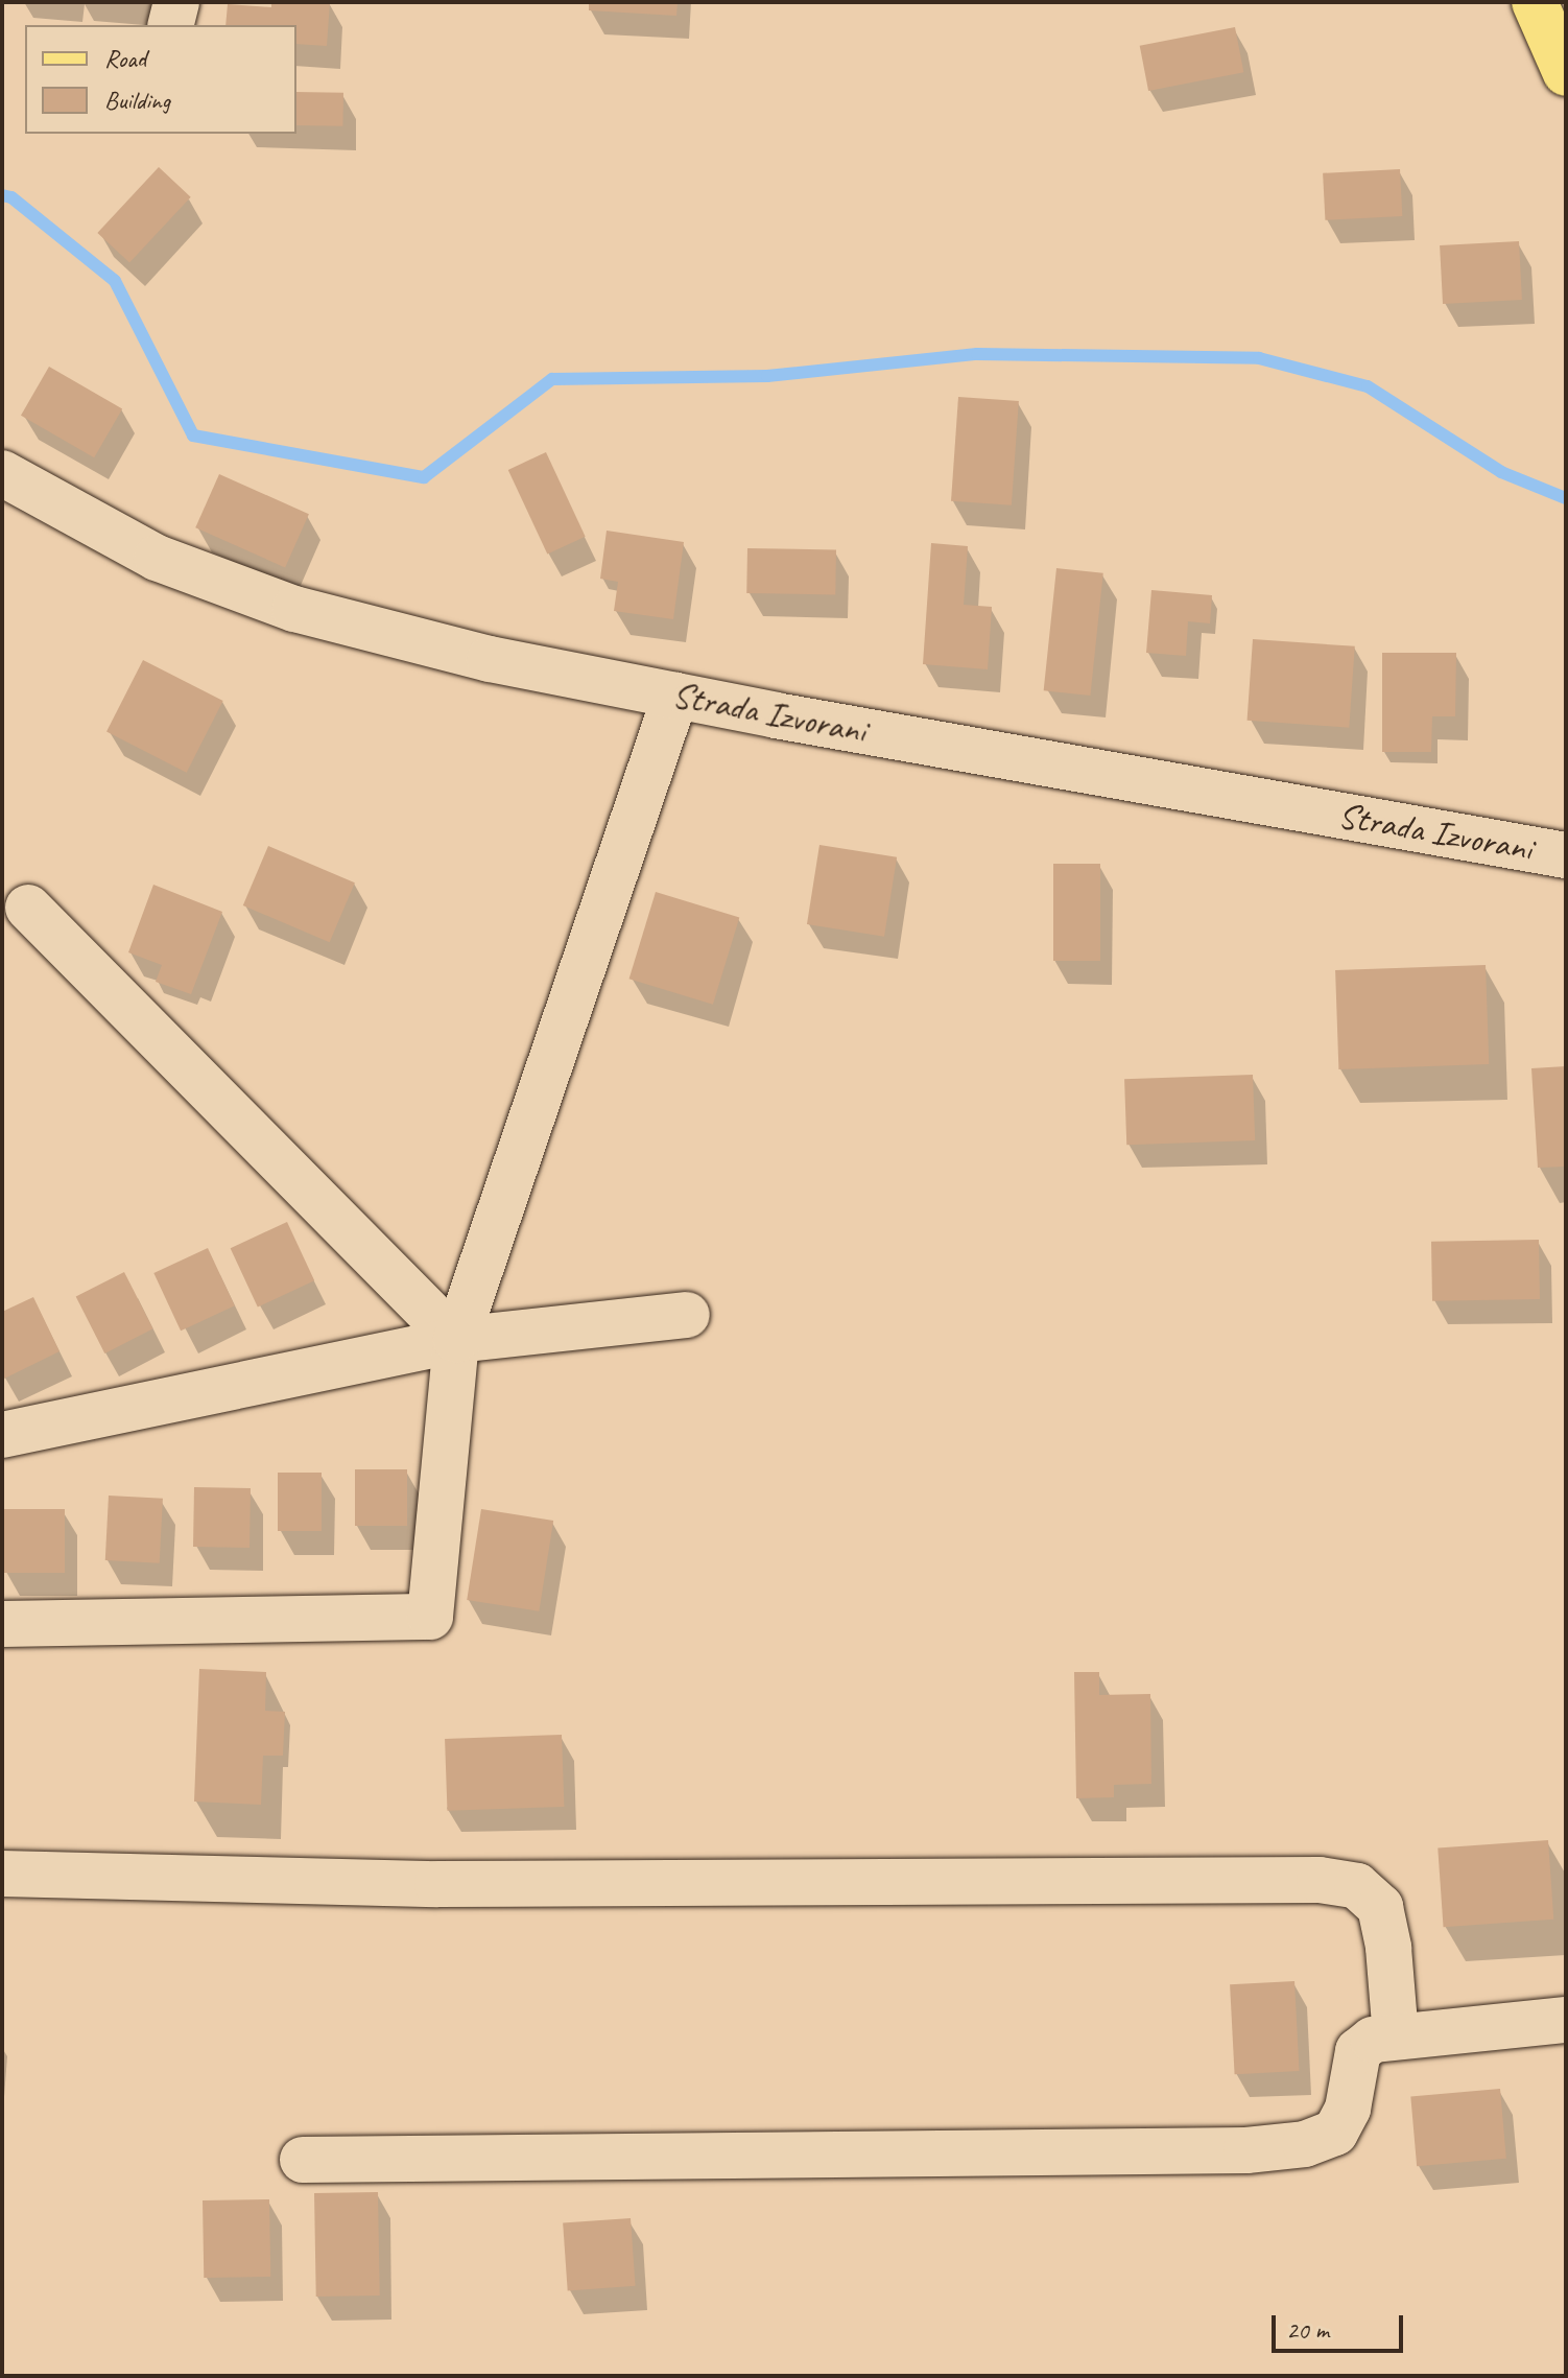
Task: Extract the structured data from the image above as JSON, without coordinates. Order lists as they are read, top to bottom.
{
  "streets": {
    "street": ["Strada Izvorani"]
  },
  "legend": ["Road", "Building"],
  "scale_bar": "20 m"
}
